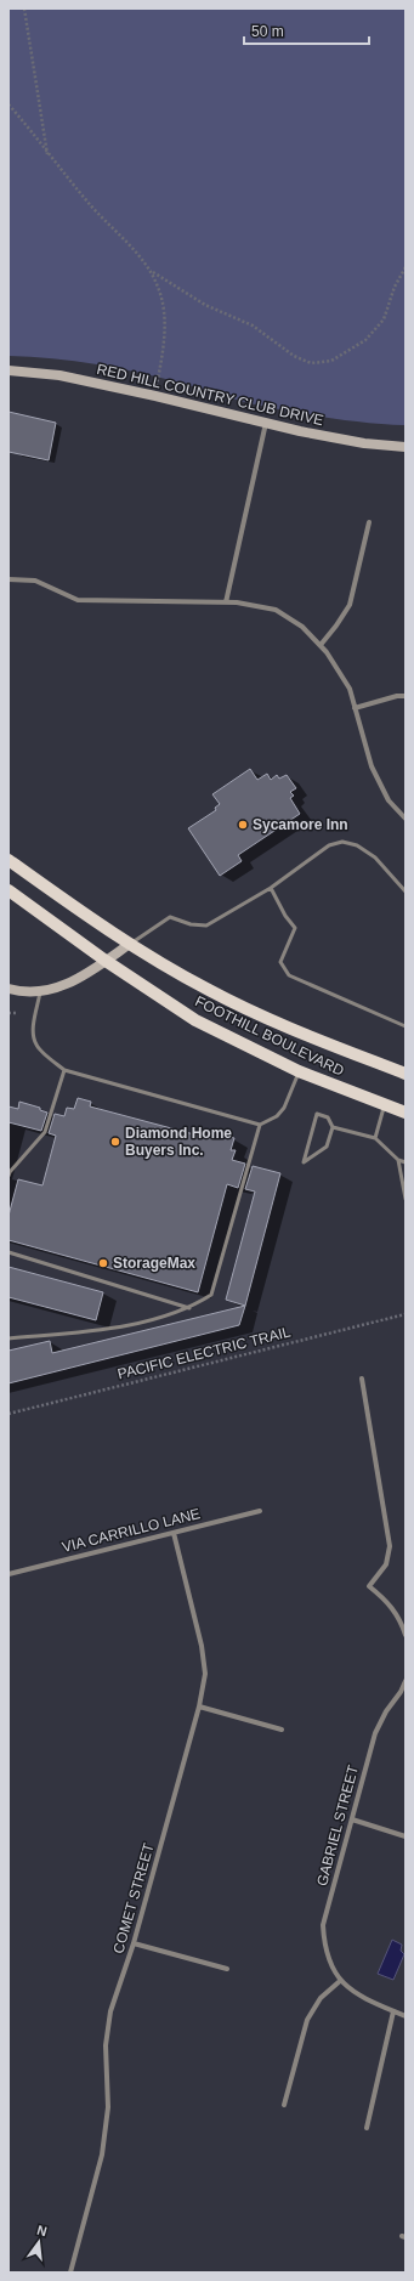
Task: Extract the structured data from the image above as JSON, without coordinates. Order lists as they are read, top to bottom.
{
  "streets": {
    "main road": ["FOOTHILL BOULEVARD"],
    "street": [
      "RED HILL COUNTRY CLUB DRIVE",
      "VIA CARRILLO LANE",
      "GABRIEL STREET",
      "COMET STREET"
    ],
    "path": ["PACIFIC ELECTRIC TRAIL"]
  },
  "crossings": [
    ["VIA CARRILLO LANE", "COMET STREET"]
  ],
  "places": ["Sycamore Inn", "Diamond Home Buyers Inc.", "StorageMax"],
  "scale_bar": "50 m",
  "north": "top"
}
